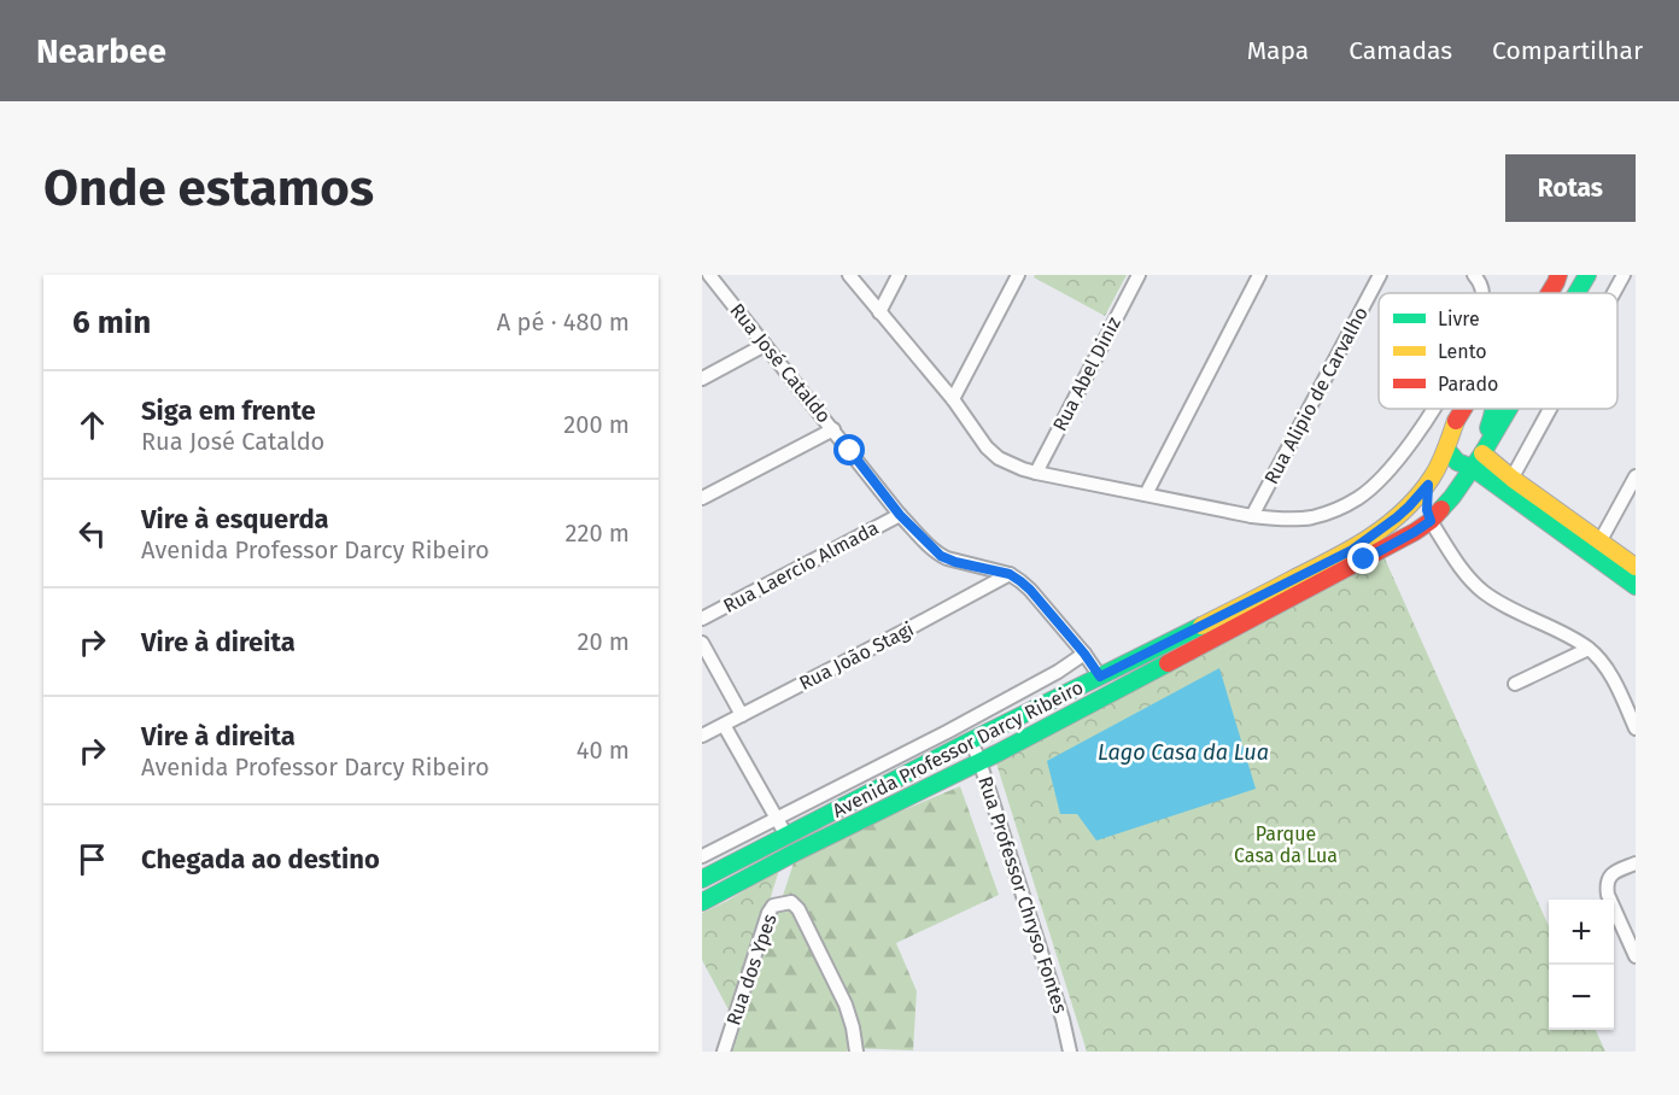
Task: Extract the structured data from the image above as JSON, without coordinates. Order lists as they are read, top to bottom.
{
  "streets": {
    "main road": ["Avenida Professor Darcy Ribeiro"],
    "street": [
      "Rua José Cataldo",
      "Rua Abel Diniz",
      "Rua Alipio de Carvalho",
      "Rua Laercio Almada",
      "Rua João Stagi",
      "Rua Professor Chryso Fontes",
      "Rua dos Ypes"
    ]
  },
  "crossings": [
    ["Rua José Cataldo", "Rua Laercio Almada"],
    ["Rua José Cataldo", "Rua João Stagi"],
    ["Rua José Cataldo", "Avenida Professor Darcy Ribeiro"],
    ["Avenida Professor Darcy Ribeiro", "Rua Professor Chryso Fontes"]
  ],
  "water": ["Lago Casa da Lua"],
  "parks": ["Parque Casa da Lua"],
  "legend": ["Livre", "Lento", "Parado"],
  "page": {
    "header": "Nearbee",
    "nav": ["Mapa", "Camadas", "Compartilhar"],
    "buttons": "Rotas",
    "title": "Onde estamos",
    "heading": ["6 min", "A pé · 480 m"],
    "list": [
      ["Siga em frente", "Rua José Cataldo", "200 m"],
      ["Vire à esquerda", "Avenida Professor Darcy Ribeiro", "220 m"],
      ["Vire à direita", "20 m"],
      ["Vire à direita", "Avenida Professor Darcy Ribeiro", "40 m"],
      "Chegada ao destino"
    ],
    "map_buttons": ["+", "−"]
  }
}
